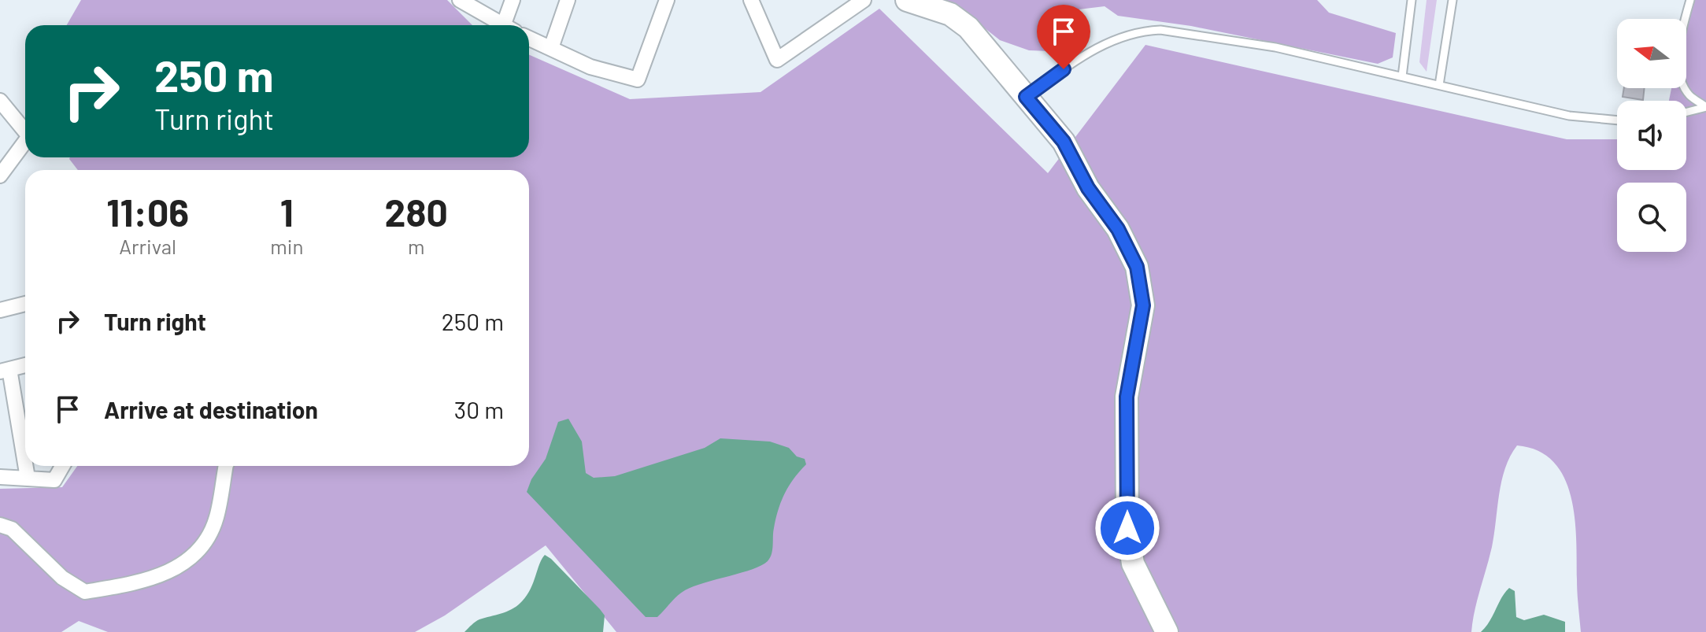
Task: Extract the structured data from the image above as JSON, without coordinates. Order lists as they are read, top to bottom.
{
  "north": "left",
  "page": {
    "turn": ["250 m", "Turn right"],
    "eta": [
      "11:06",
      "Arrival",
      "1",
      "min",
      "280",
      "m"
    ],
    "list": [
      {
        "name": "Turn right",
        "value": "250 m"
      },
      {
        "name": "Arrive at destination",
        "value": "30 m"
      }
    ]
  }
}
